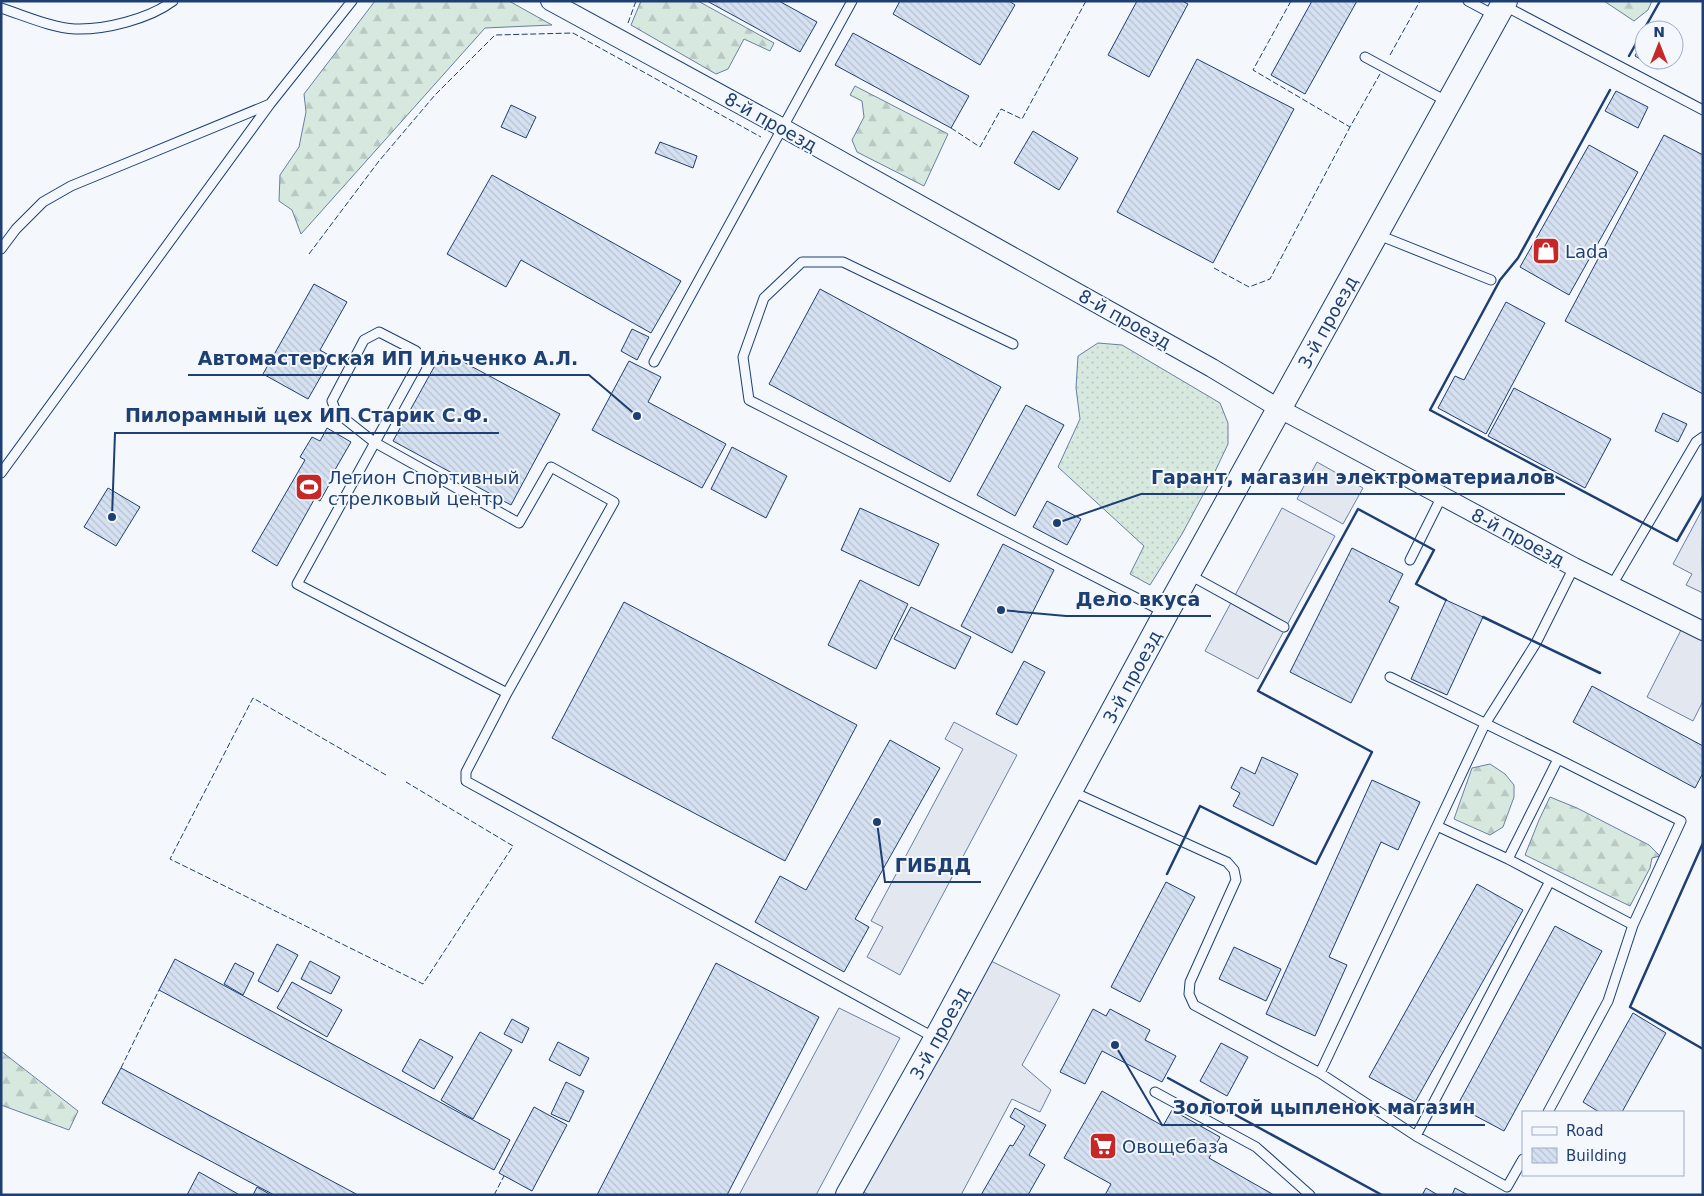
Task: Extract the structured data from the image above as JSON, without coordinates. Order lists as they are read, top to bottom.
{
  "streets": {
    "street": ["8-й проезд", "3-й проезд"]
  },
  "crossings": [
    ["8-й проезд", "3-й проезд"]
  ],
  "places": {
    "shop": ["Lada"],
    "other": [
      "Автомастерская ИП Ильченко А.Л.",
      "Пилорамный цех ИП Старик С.Ф.",
      "Гарант, магазин электроматериалов",
      "Дело вкуса",
      "ГИБДД",
      "Золотой цыпленок магазин"
    ],
    "sports": ["Легион Спортивный стрелковый центр"],
    "supermarket": ["Овощебаза"]
  },
  "legend": ["Road", "Building"],
  "north": "top"
}
